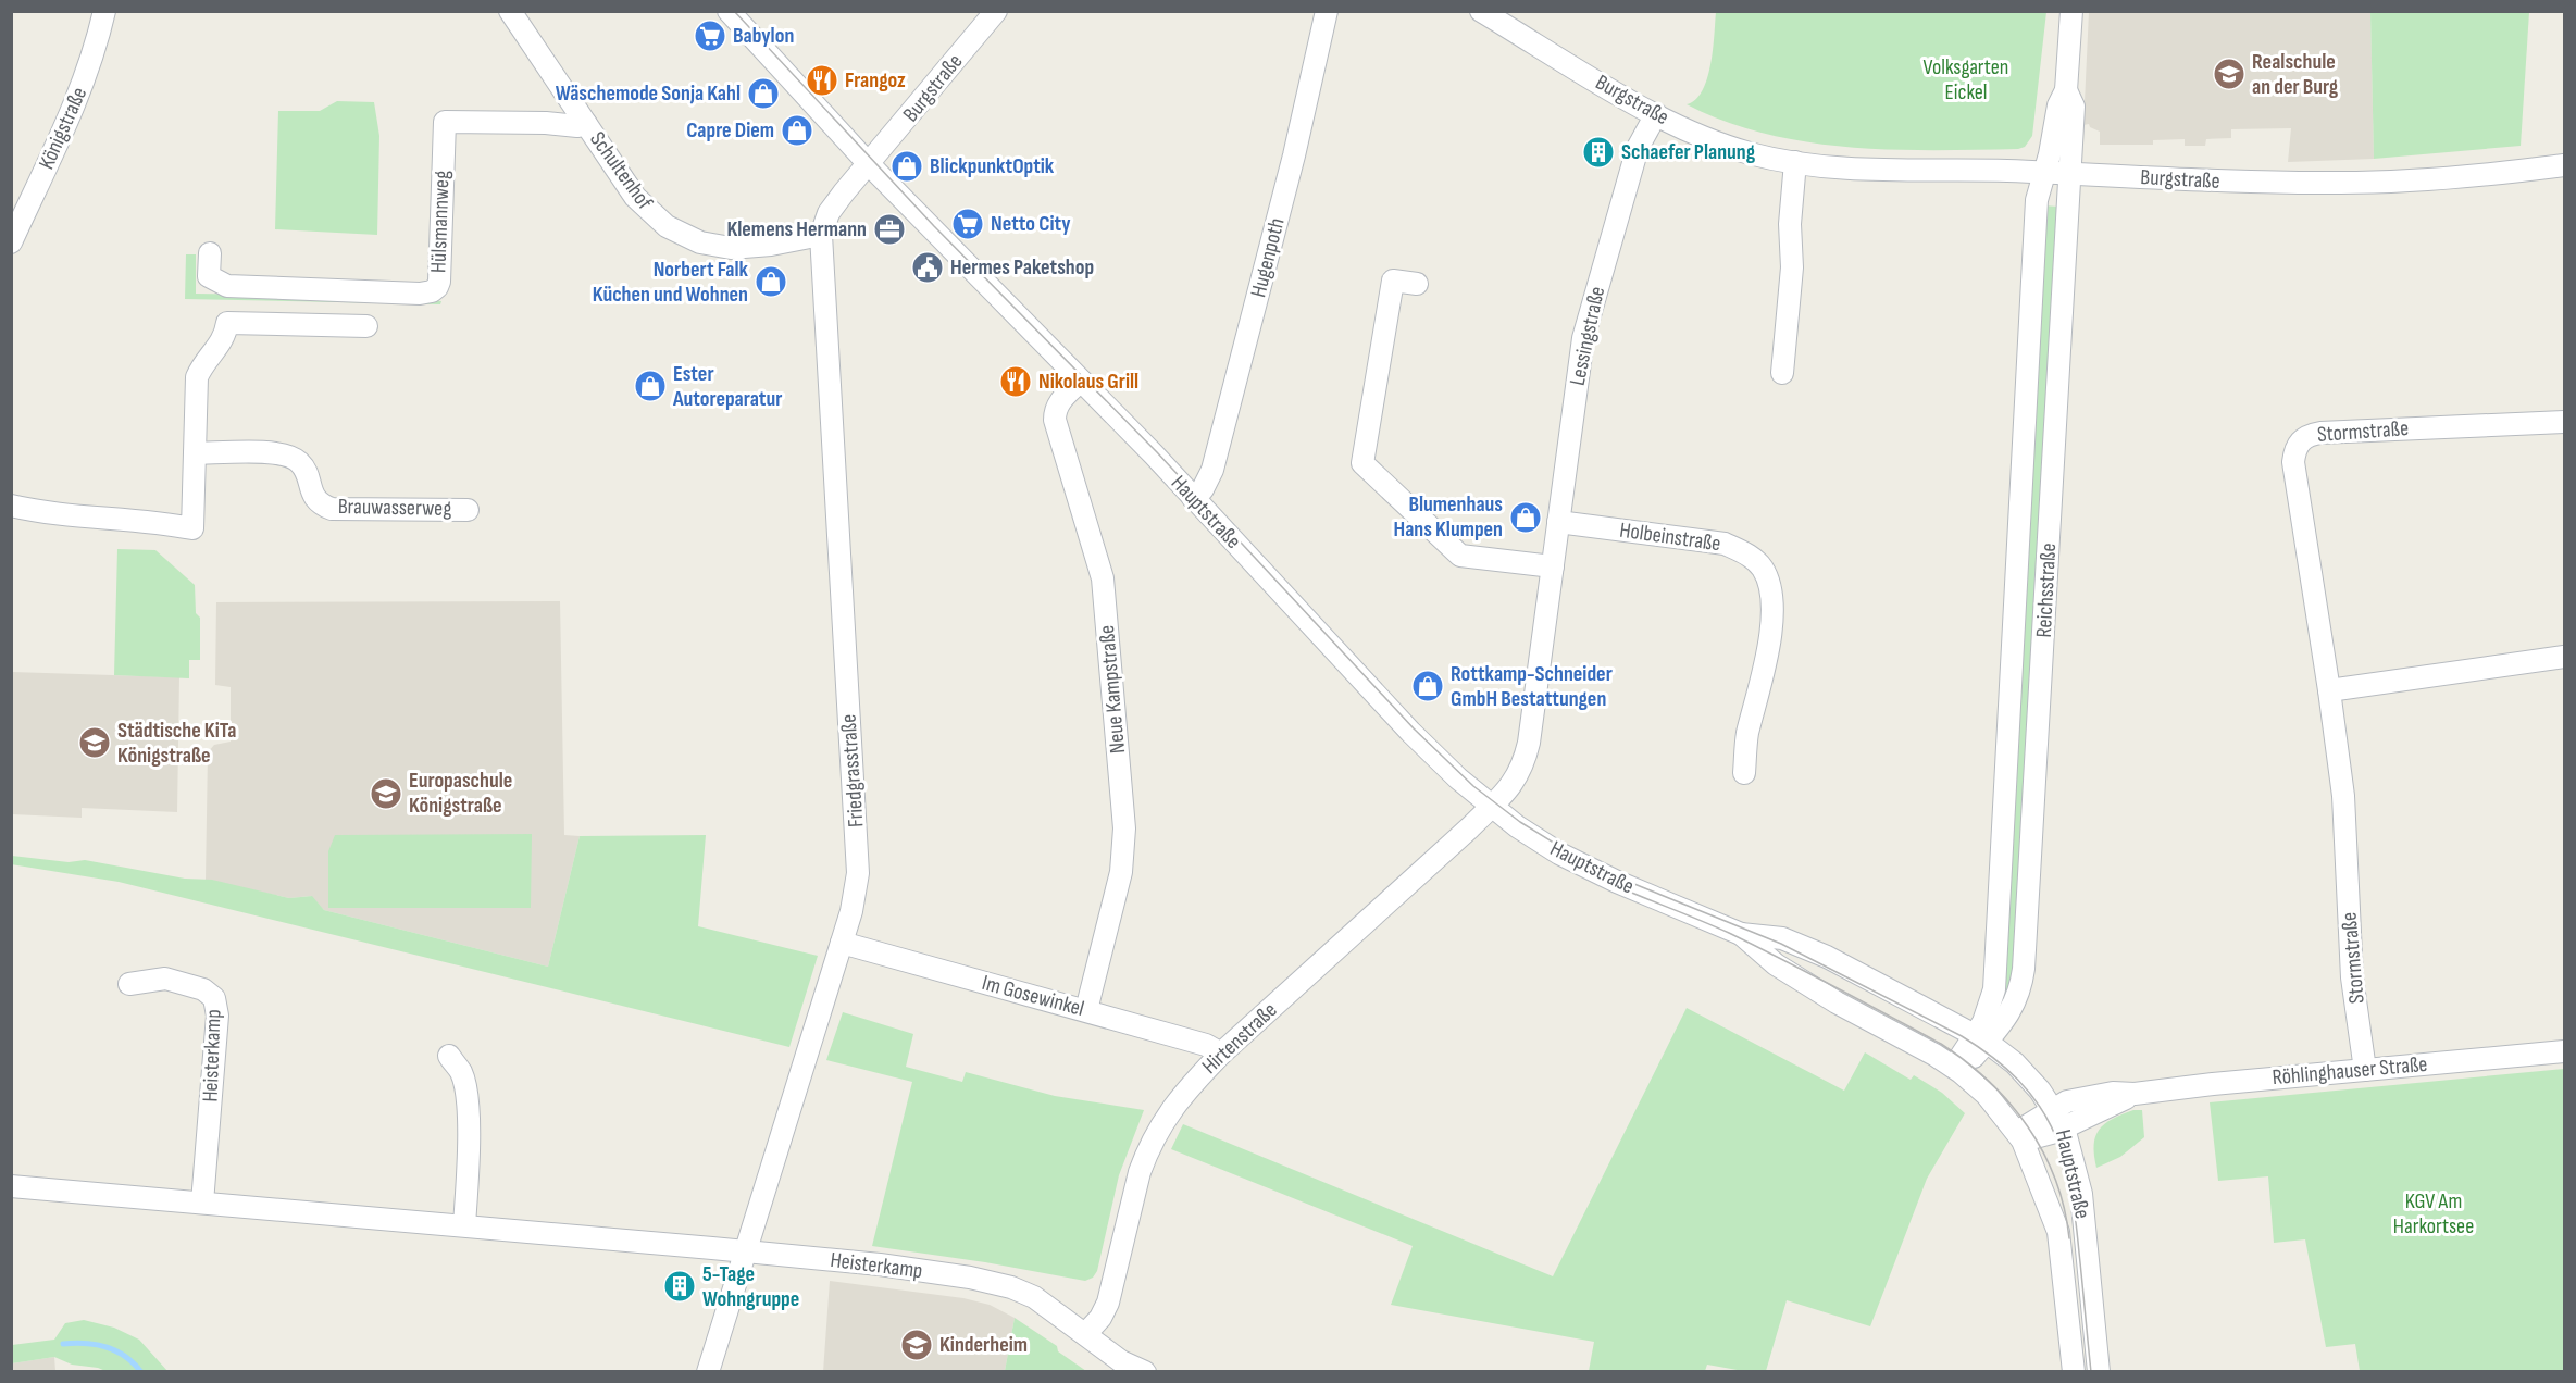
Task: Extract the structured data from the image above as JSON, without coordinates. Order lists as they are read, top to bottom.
{
  "streets": {
    "street": [
      "Burgstraße",
      "Königstraße",
      "Schultenhof",
      "Hülsmannweg",
      "Hugenpoth",
      "Lessingstraße",
      "Stormstraße",
      "Brauwasserweg",
      "Hauptstraße",
      "Holbeinstraße",
      "Reichsstraße",
      "Neue Kampstraße",
      "Friedgrasstraße",
      "Im Gosewinkel",
      "Hirtenstraße",
      "Heisterkamp",
      "Röhlinghauser Straße"
    ]
  },
  "crossings": [
    ["Burgstraße", "Lessingstraße"],
    ["Burgstraße", "Hauptstraße"],
    ["Burgstraße", "Reichsstraße"],
    ["Burgstraße", "Friedgrasstraße"],
    ["Schultenhof", "Hülsmannweg"],
    ["Schultenhof", "Friedgrasstraße"],
    ["Hugenpoth", "Hauptstraße"],
    ["Lessingstraße", "Hauptstraße"],
    ["Lessingstraße", "Holbeinstraße"],
    ["Lessingstraße", "Hirtenstraße"],
    ["Stormstraße", "Röhlinghauser Straße"],
    ["Hauptstraße", "Reichsstraße"],
    ["Hauptstraße", "Neue Kampstraße"],
    ["Hauptstraße", "Friedgrasstraße"],
    ["Hauptstraße", "Hirtenstraße"],
    ["Hauptstraße", "Röhlinghauser Straße"],
    ["Neue Kampstraße", "Im Gosewinkel"],
    ["Friedgrasstraße", "Im Gosewinkel"],
    ["Friedgrasstraße", "Heisterkamp"],
    ["Im Gosewinkel", "Hirtenstraße"],
    ["Hirtenstraße", "Heisterkamp"]
  ],
  "parks": ["Volksgarten Eickel", "KGV Am Harkortsee"],
  "places": {
    "supermarket": ["Babylon", "Netto City"],
    "school or university": [
      "Realschule an der Burg",
      "Städtische KiTa Königstraße",
      "Europaschule Königstraße",
      "Kinderheim"
    ],
    "restaurant": ["Frangoz", "Nikolaus Grill"],
    "shop": [
      "Wäschemode Sonja Kahl",
      "Capre Diem",
      "BlickpunktOptik",
      "Norbert Falk Küchen und Wohnen",
      "Ester Autoreparatur",
      "Blumenhaus Hans Klumpen",
      "Rottkamp-Schneider GmbH Bestattungen"
    ],
    "building": ["Schaefer Planung", "5-Tage Wohngruppe"],
    "office": ["Klemens Hermann"],
    "public building": ["Hermes Paketshop"]
  }
}
